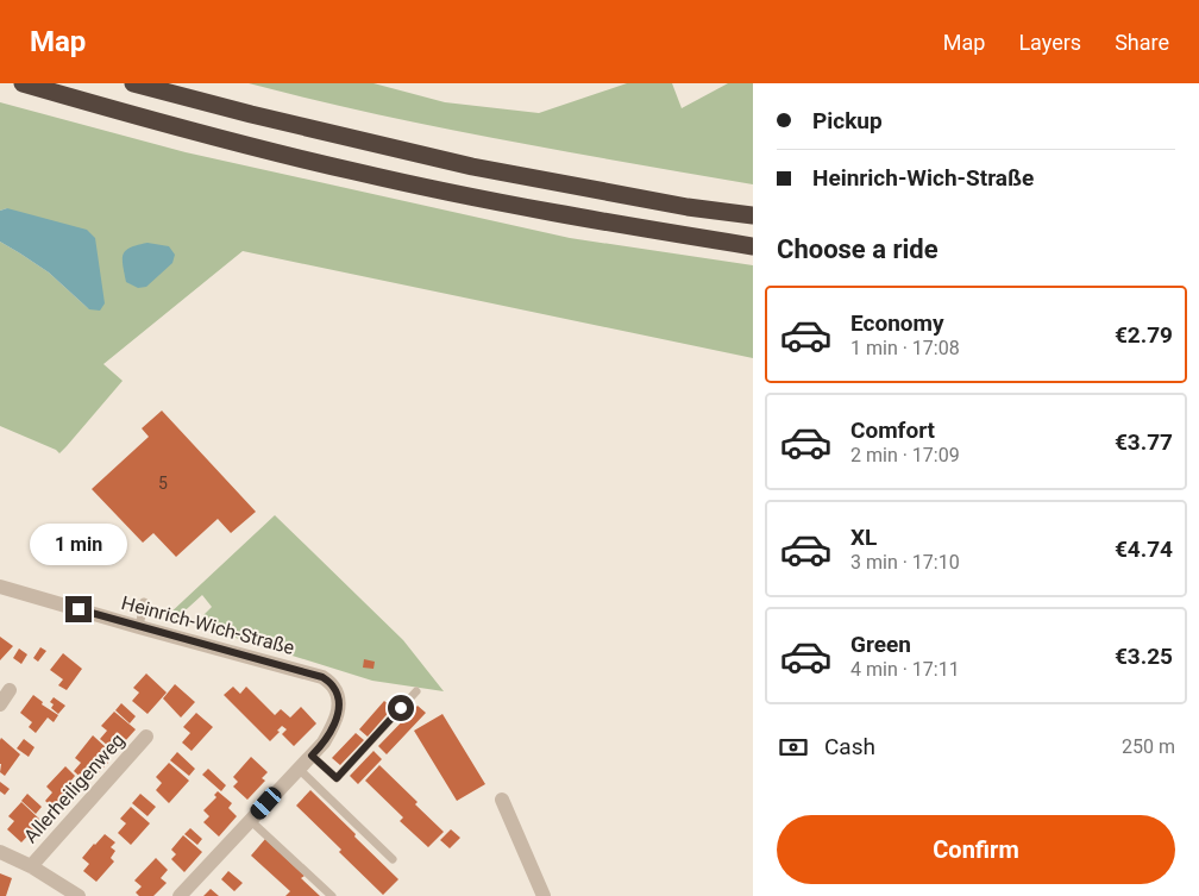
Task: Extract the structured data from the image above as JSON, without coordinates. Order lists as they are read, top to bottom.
{
  "streets": {
    "street": ["Heinrich-Wich-Straße", "Allerheiligenweg"]
  },
  "house_numbers": ["5"],
  "page": {
    "header": "Map",
    "nav": ["Map", "Layers", "Share"],
    "banner": ["Pickup", "Heinrich-Wich-Straße"],
    "heading": "Choose a ride",
    "list": [
      {
        "name": "Economy",
        "note": "1 min · 17:08",
        "value": "€2.79"
      },
      {
        "name": "Comfort",
        "note": "2 min · 17:09",
        "value": "€3.77"
      },
      {
        "name": "XL",
        "note": "3 min · 17:10",
        "value": "€4.74"
      },
      {
        "name": "Green",
        "note": "4 min · 17:11",
        "value": "€3.25"
      }
    ],
    "bubble": "1 min",
    "pay": ["Cash", "250 m"],
    "buttons": "Confirm"
  }
}
